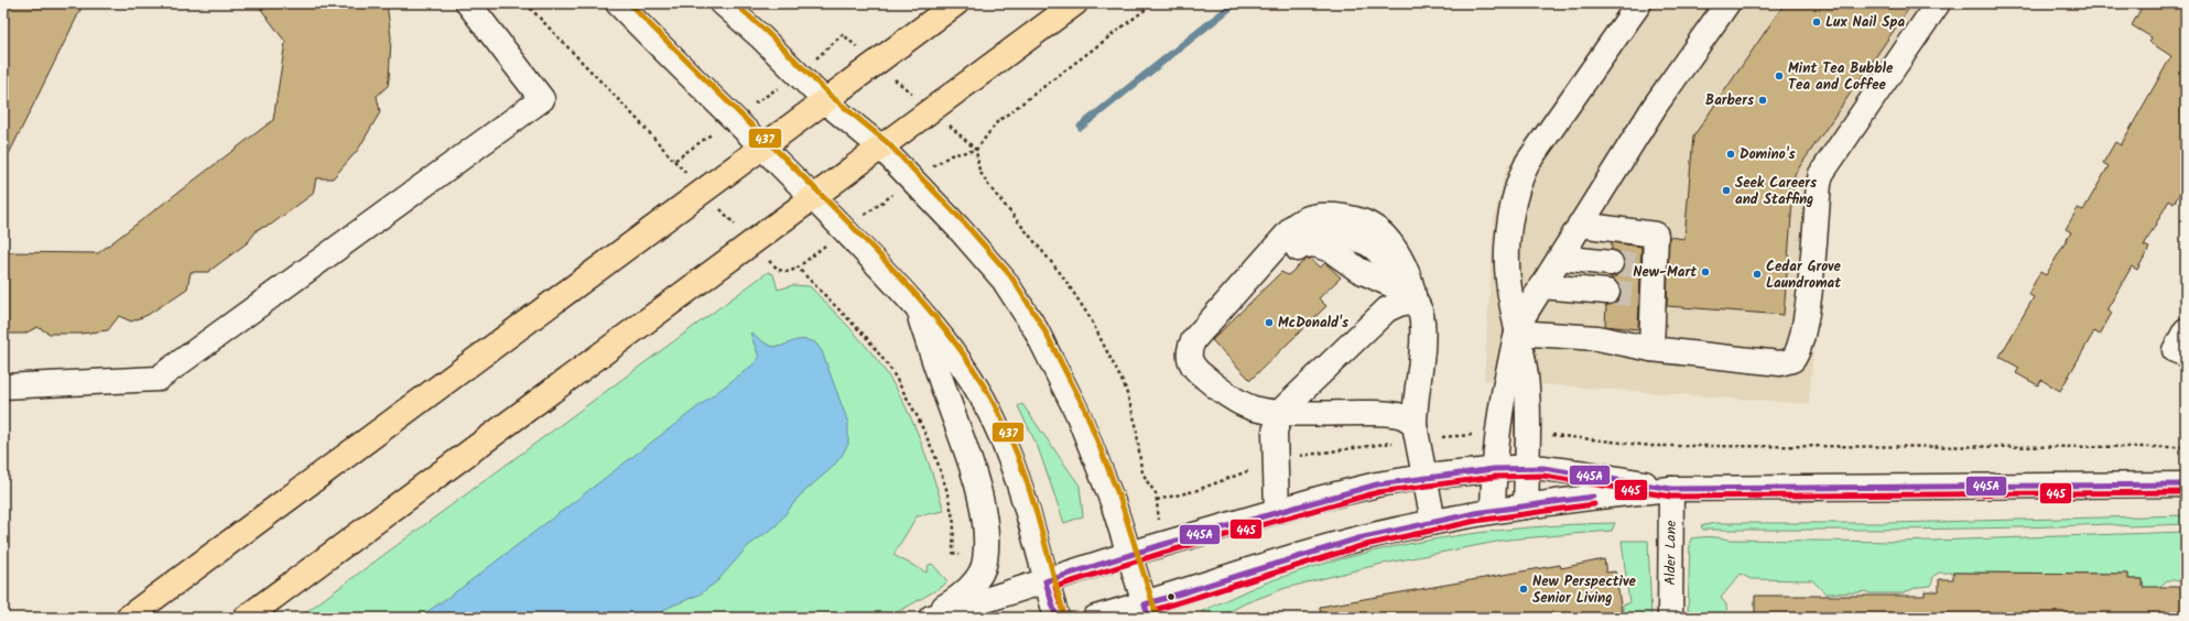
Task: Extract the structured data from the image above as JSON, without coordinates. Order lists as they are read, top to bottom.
{
  "streets": {
    "street": ["Alder Lane"]
  },
  "places": [
    "Lux Nail Spa",
    "Mint Tea Bubble Tea and Coffee",
    "Barbers",
    "Domino's",
    "Seek Careers and Staffing",
    "New-Mart",
    "Cedar Grove Laundromat",
    "McDonald's",
    "New Perspective Senior Living"
  ],
  "lines": ["transit line 437", "transit line 445A", "transit line 445"]
}
